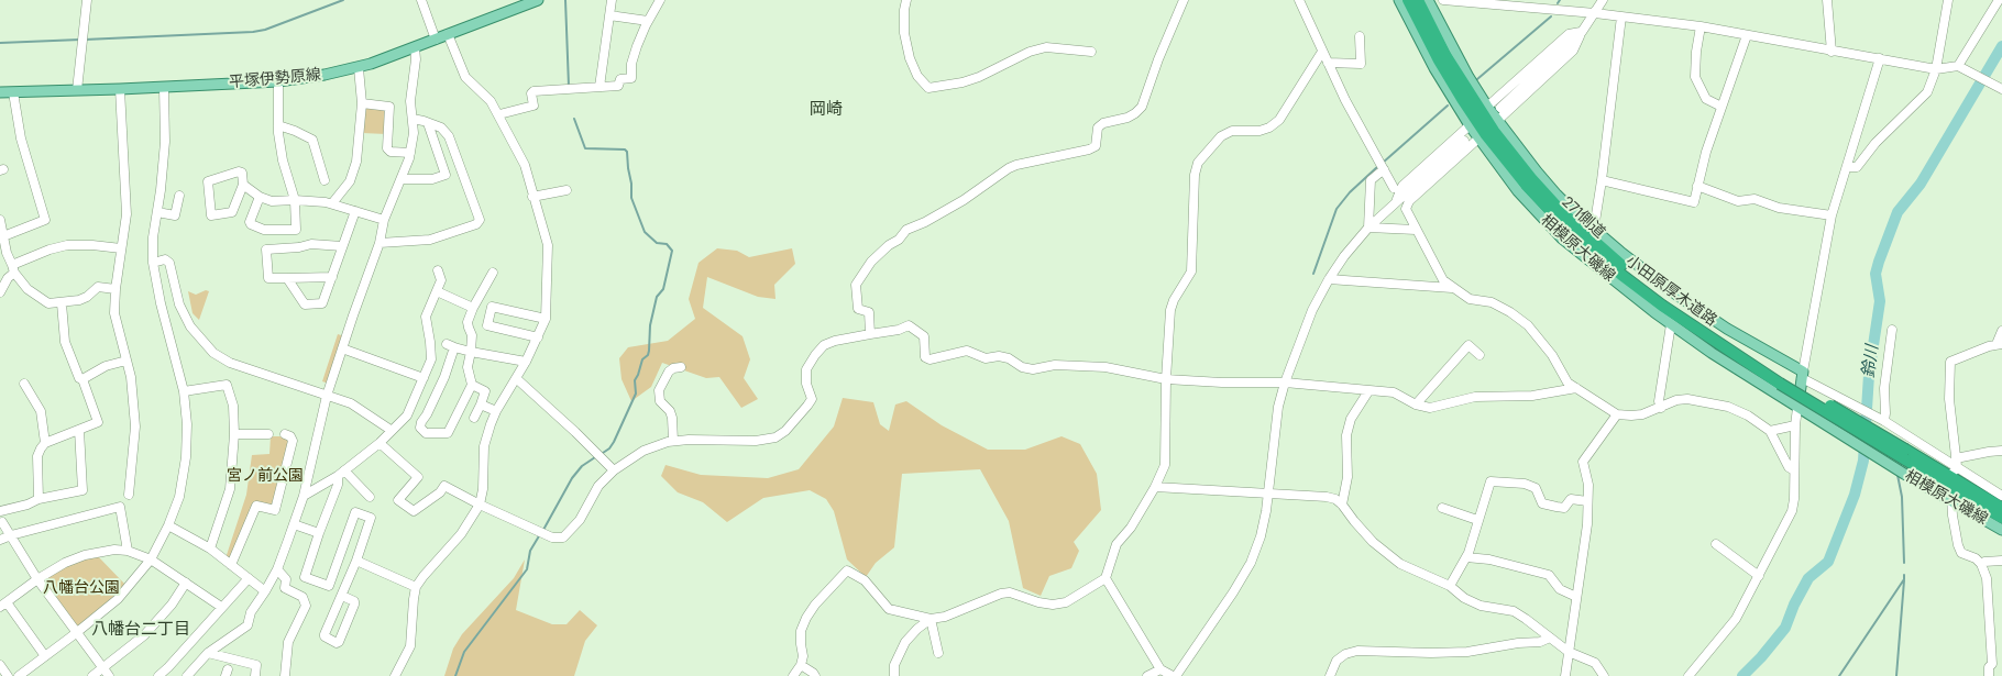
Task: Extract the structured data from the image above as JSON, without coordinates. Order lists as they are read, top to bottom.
{
  "streets": {
    "highway": ["小田原厚木道路"],
    "main road": ["平塚伊勢原線", "271側道", "相模原大磯線"]
  },
  "districts": ["岡崎", "八幡台二丁目"],
  "water": ["鈴川"],
  "parks": ["宮ノ前公園", "八幡台公園"]
}
